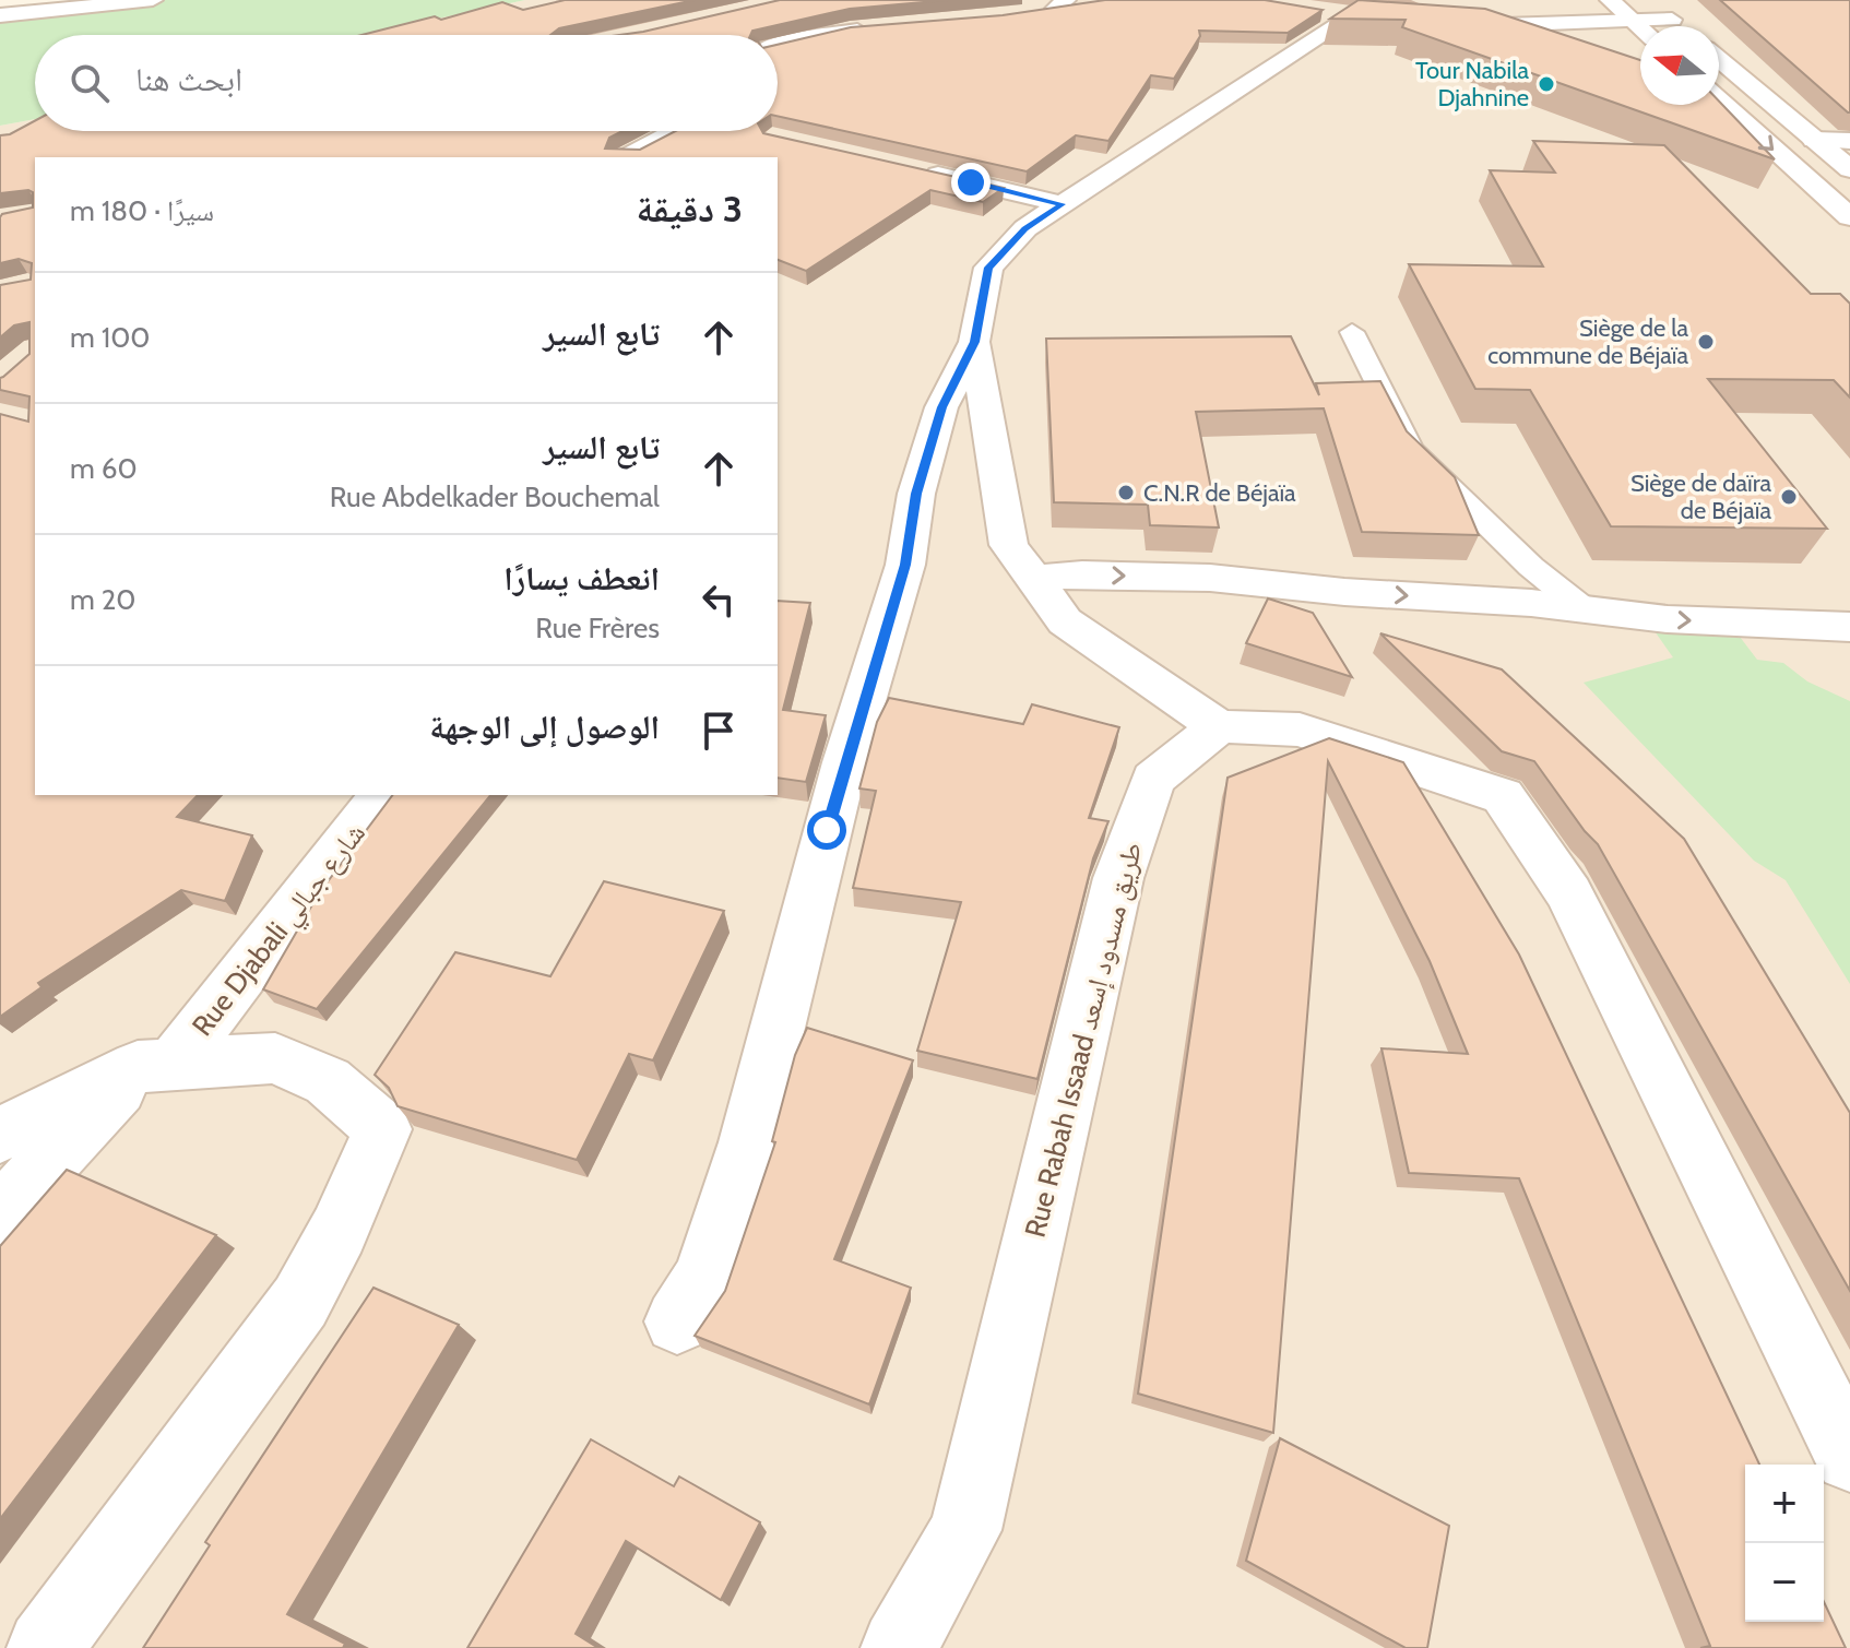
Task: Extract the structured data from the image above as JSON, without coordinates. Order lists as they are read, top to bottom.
{
  "streets": {
    "street": ["Rue Djabali شارع جبالي", "Rue Rabah Issaad طريق مسدود إسعد"]
  },
  "places": [
    "Tour Nabila Djahnine",
    "Siège de la commune de Béjaïa",
    "C.N.R de Béjaïa",
    "Siège de daïra de Béjaïa"
  ],
  "north": "left",
  "page": {
    "search": "ابحث هنا",
    "heading": ["3 دقيقة", "سيرًا · 180 m"],
    "list": [
      ["تابع السير", "100 m"],
      ["تابع السير", "Rue Abdelkader Bouchemal", "60 m"],
      ["انعطف يسارًا", "Rue Frères", "20 m"],
      "الوصول إلى الوجهة"
    ],
    "map_buttons": ["+", "−"]
  }
}
